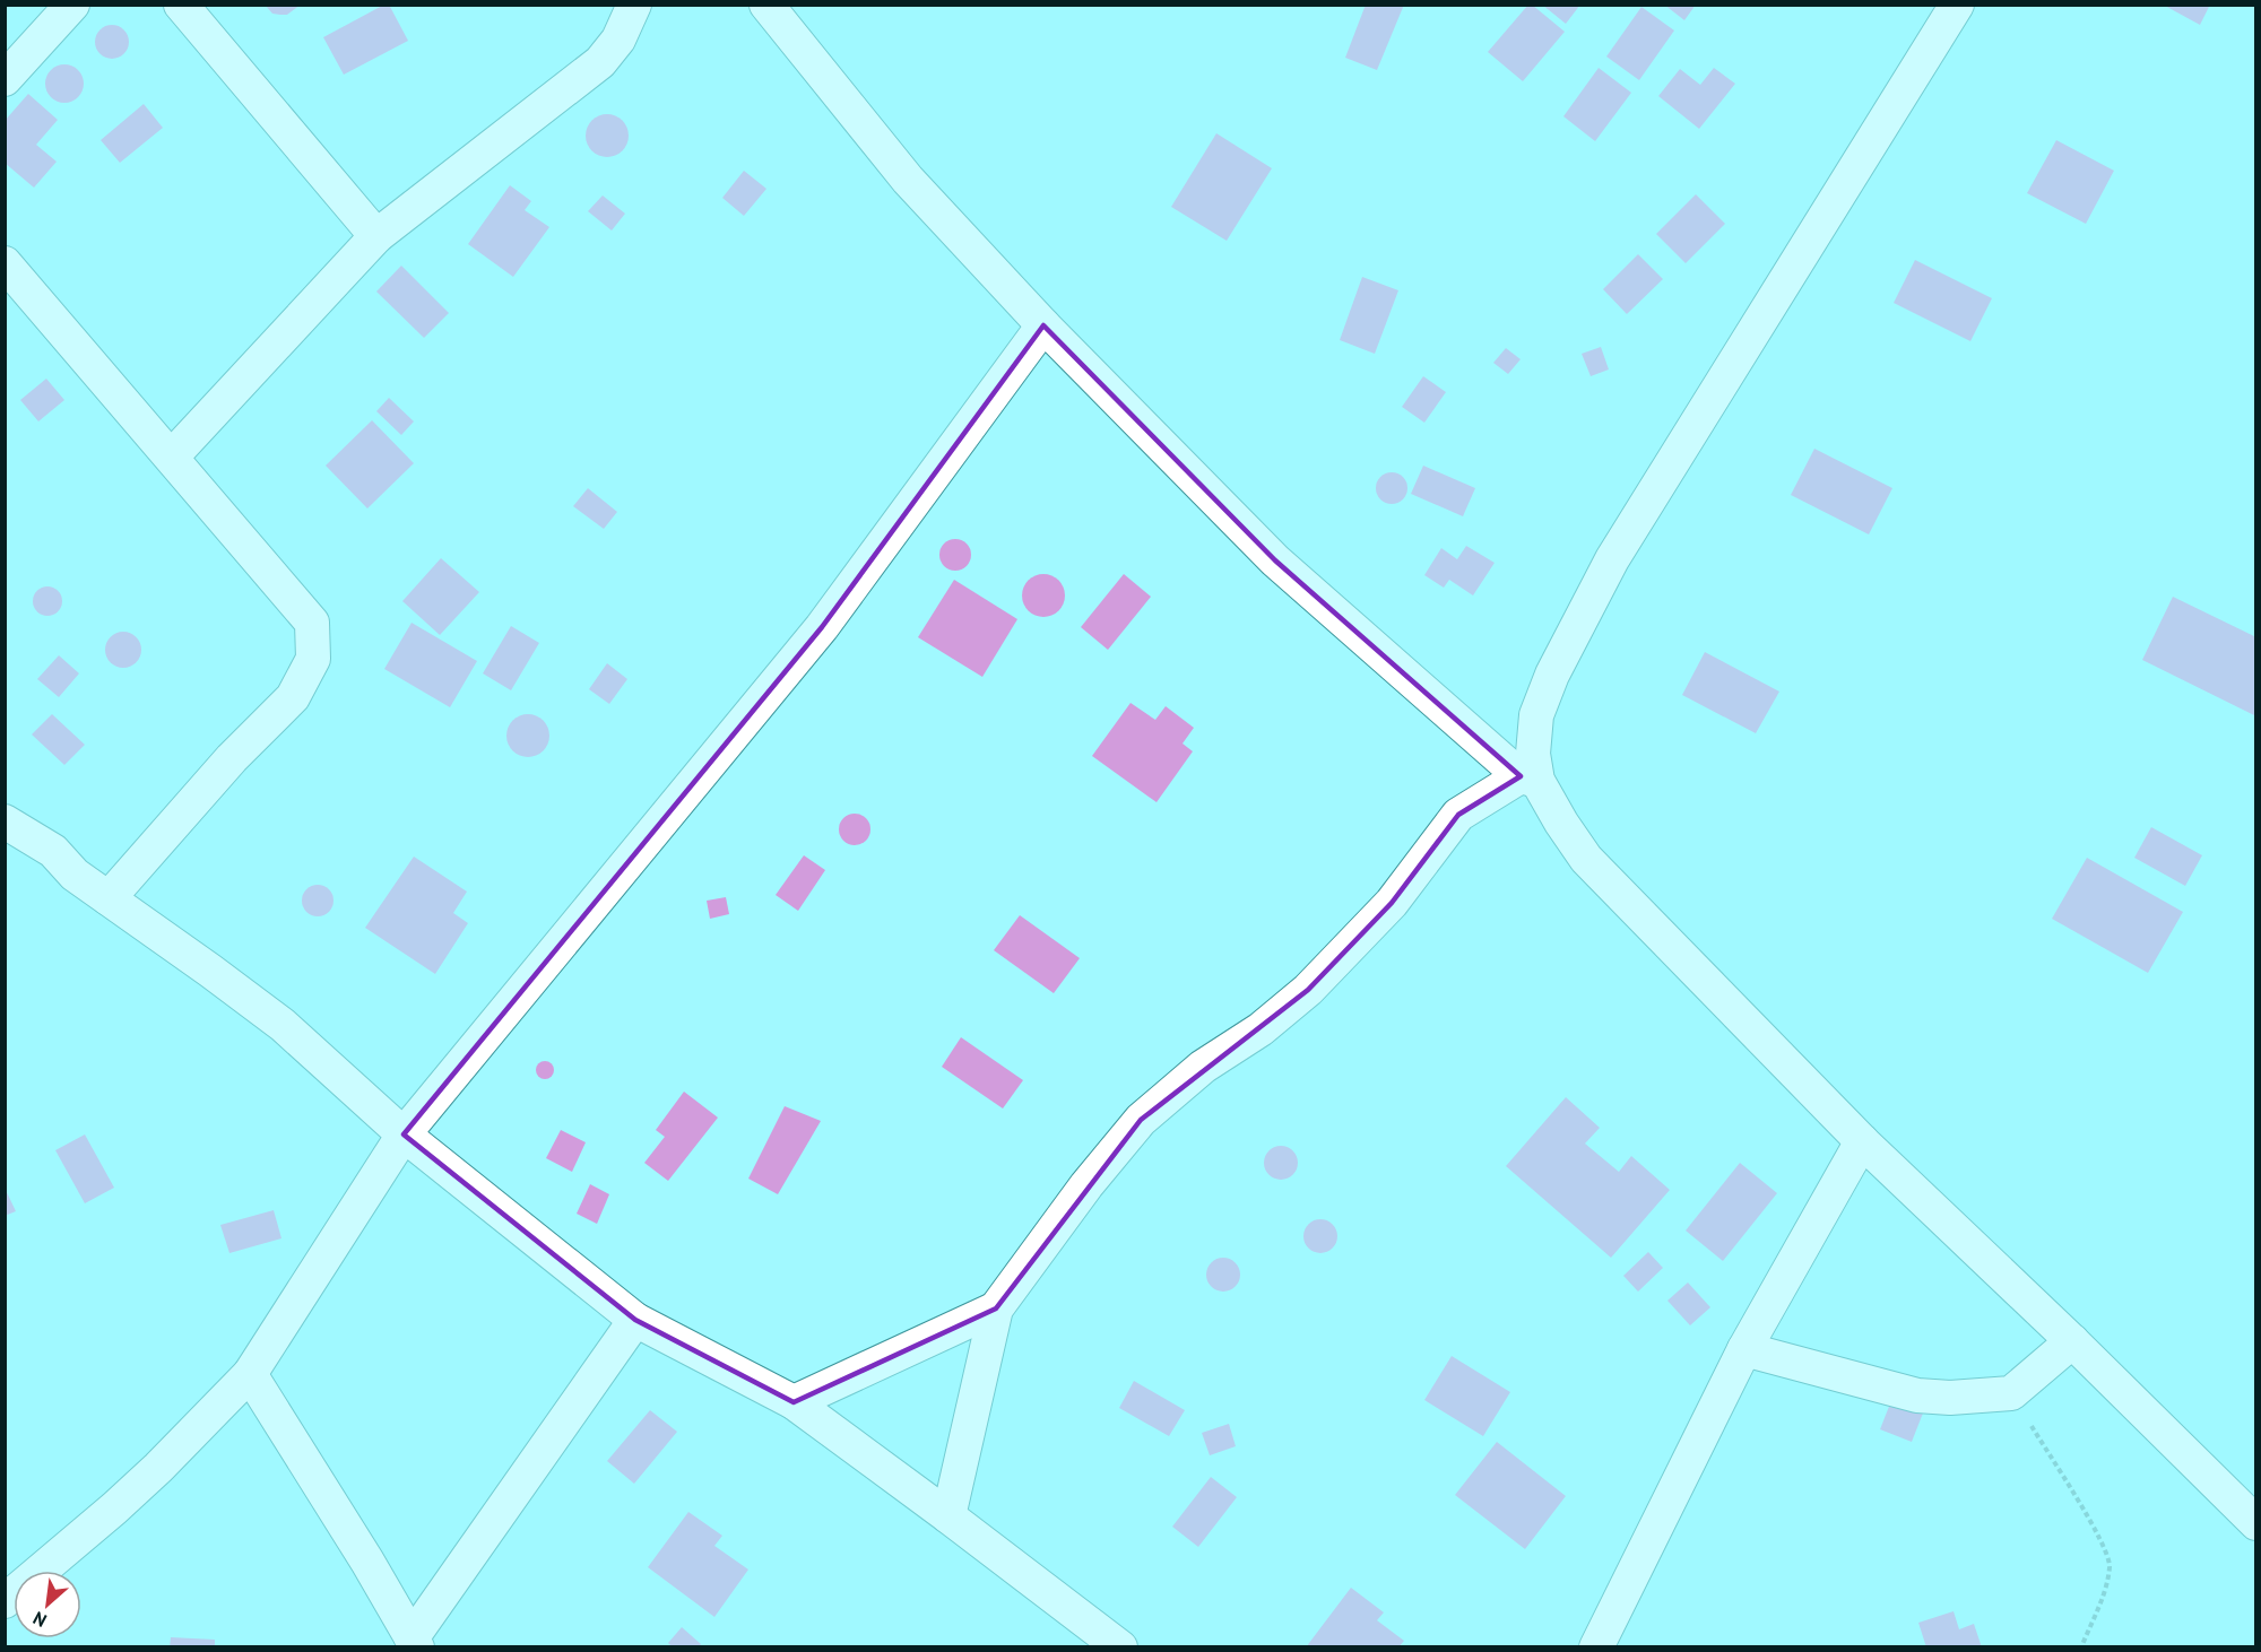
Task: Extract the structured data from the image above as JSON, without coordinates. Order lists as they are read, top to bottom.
{
  "north": "bottom left"
}
